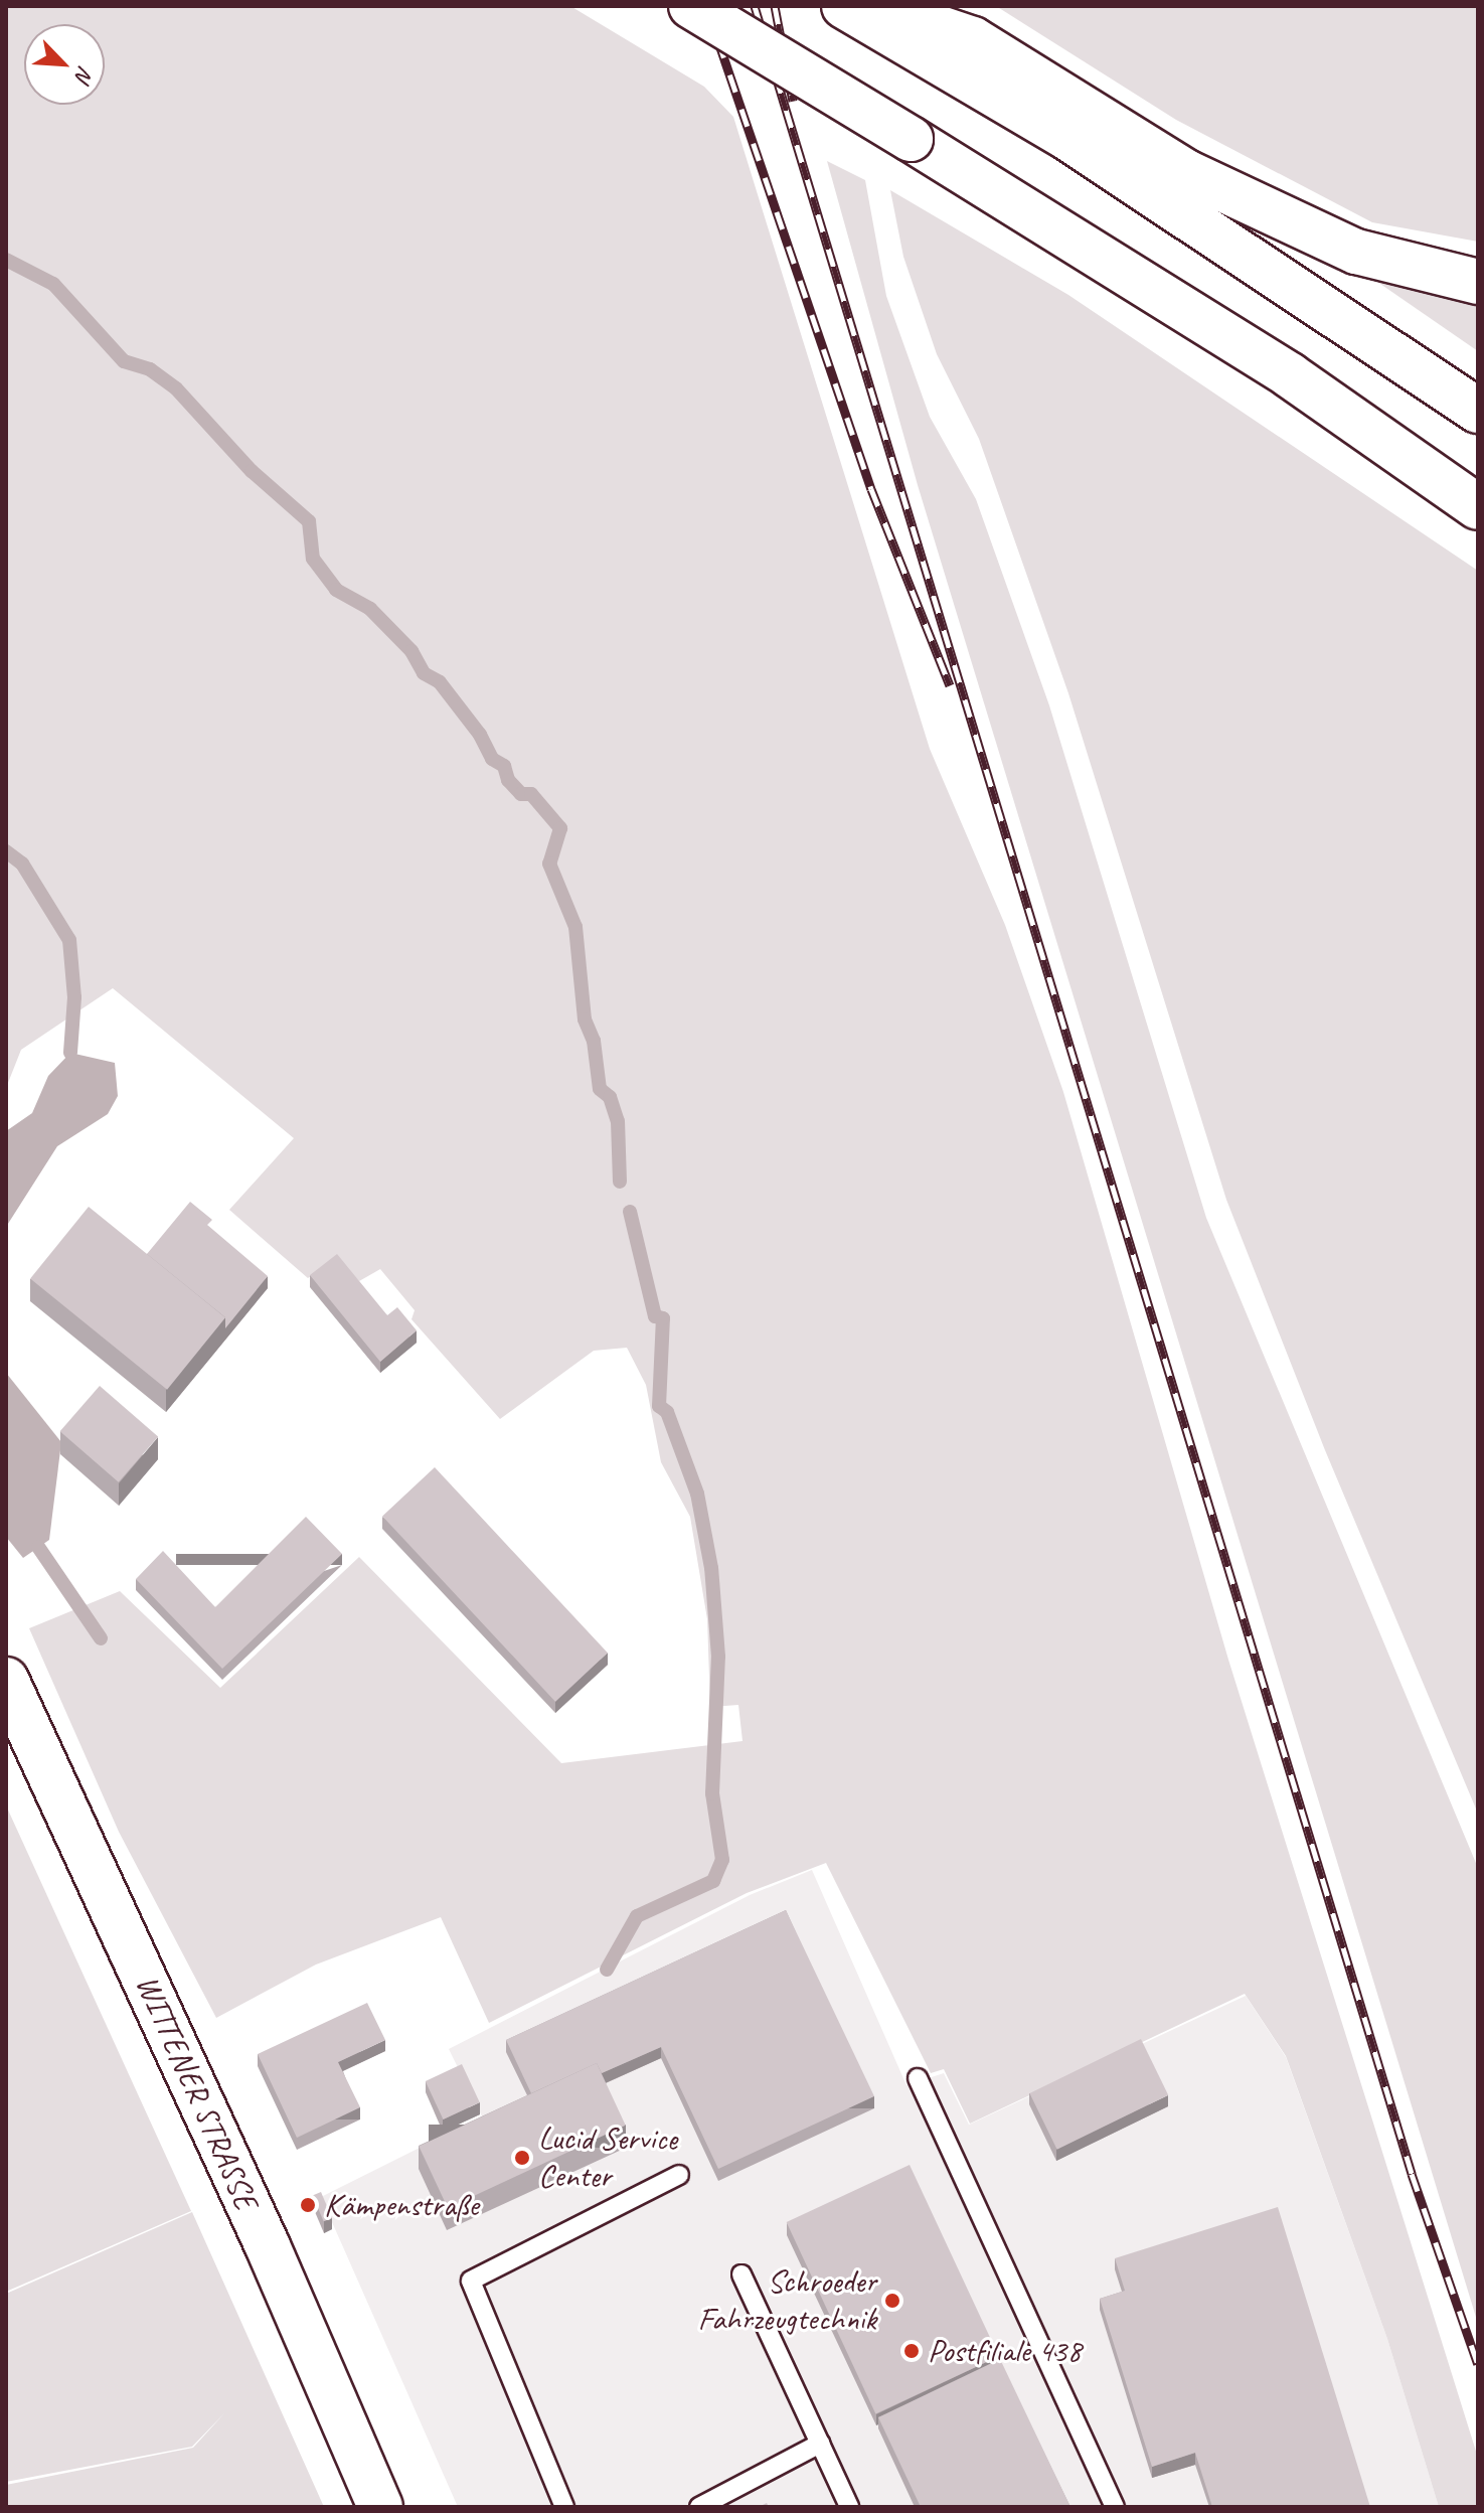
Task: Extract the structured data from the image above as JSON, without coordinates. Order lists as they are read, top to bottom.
{
  "streets": {
    "main road": ["WITTENER STRASSE"]
  },
  "places": [
    "Lucid Service Center",
    "Kämpenstraße",
    "Schroeder Fahrzeugtechnik",
    "Postfiliale 438"
  ],
  "north": "bottom right"
}
